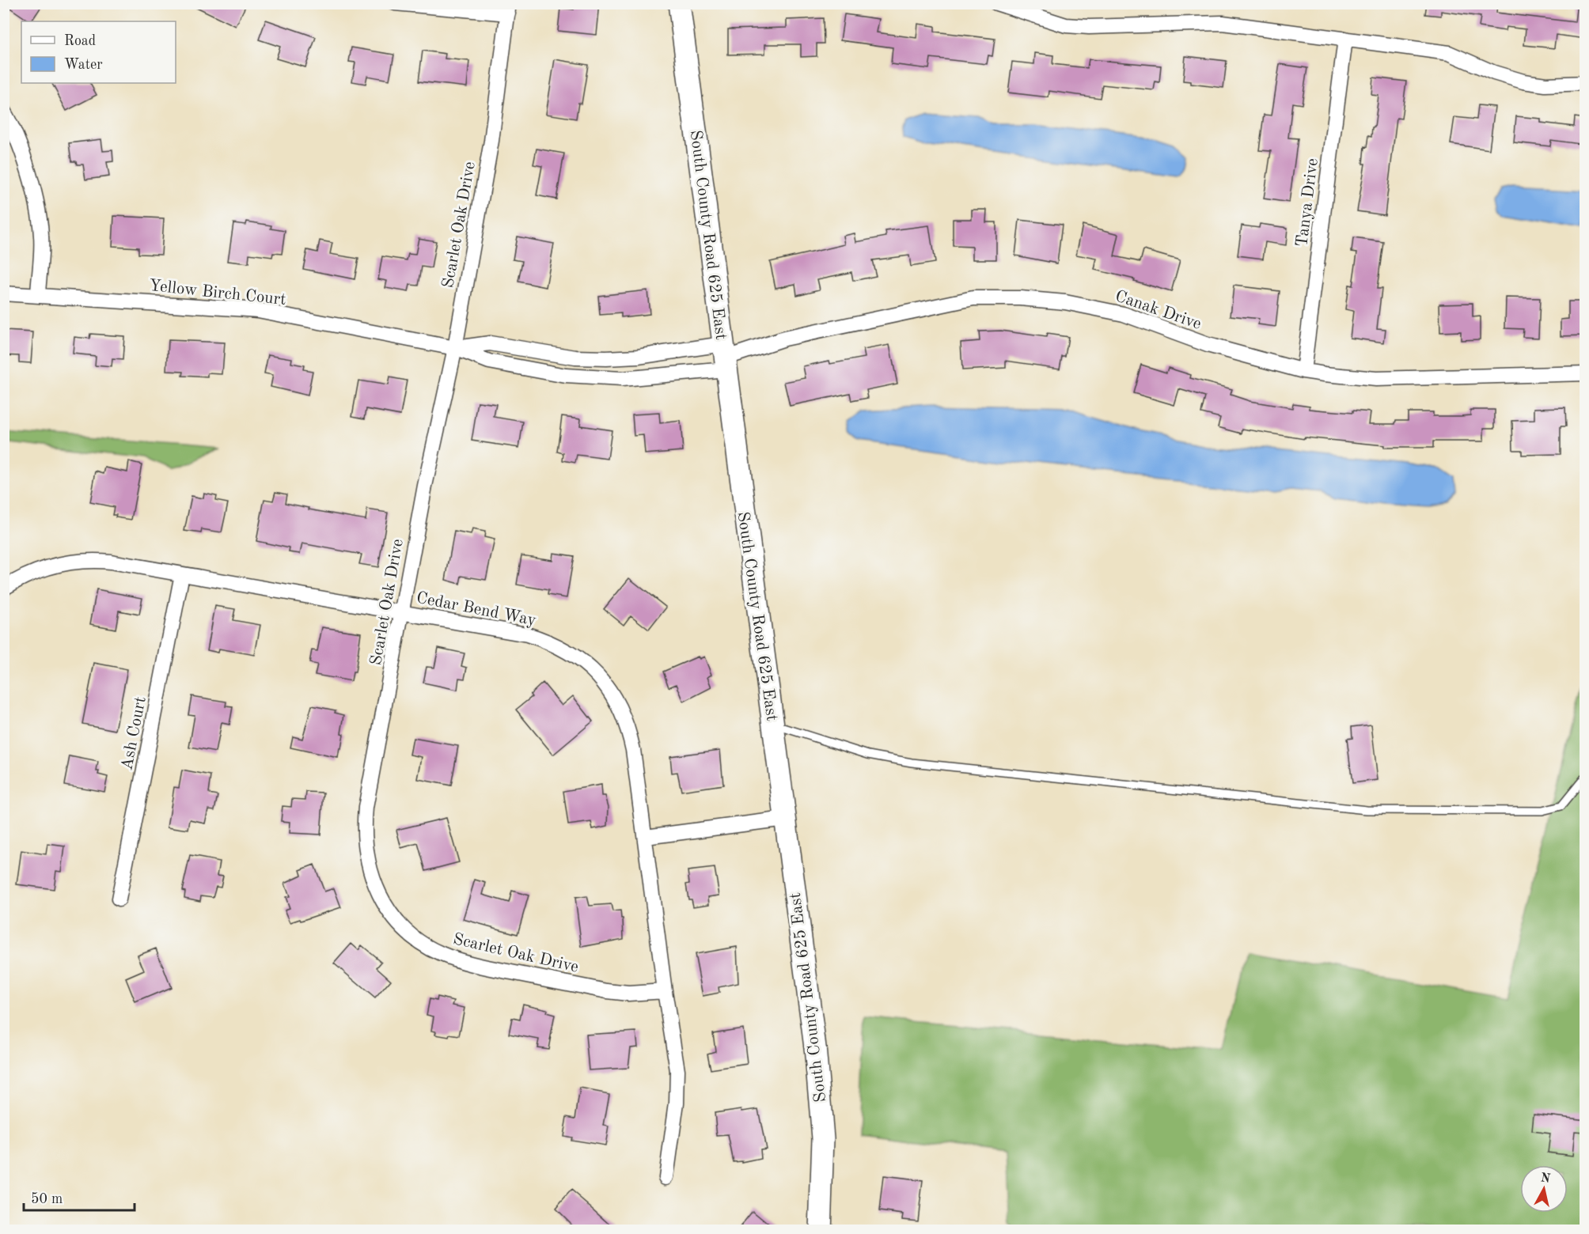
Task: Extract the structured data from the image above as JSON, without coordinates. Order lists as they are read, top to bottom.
{
  "streets": {
    "street": [
      "Tanya Drive",
      "Scarlet Oak Drive",
      "South County Road 625 East",
      "Yellow Birch Court",
      "Canak Drive",
      "Cedar Bend Way",
      "Ash Court"
    ]
  },
  "crossings": [
    ["Tanya Drive", "Canak Drive"],
    ["Scarlet Oak Drive", "Yellow Birch Court"],
    ["Scarlet Oak Drive", "Cedar Bend Way"],
    ["South County Road 625 East", "Yellow Birch Court"],
    ["South County Road 625 East", "Canak Drive"],
    ["Yellow Birch Court", "Canak Drive"],
    ["Cedar Bend Way", "Ash Court"]
  ],
  "legend": ["Road", "Water"],
  "scale_bar": "50 m",
  "north": "top"
}
